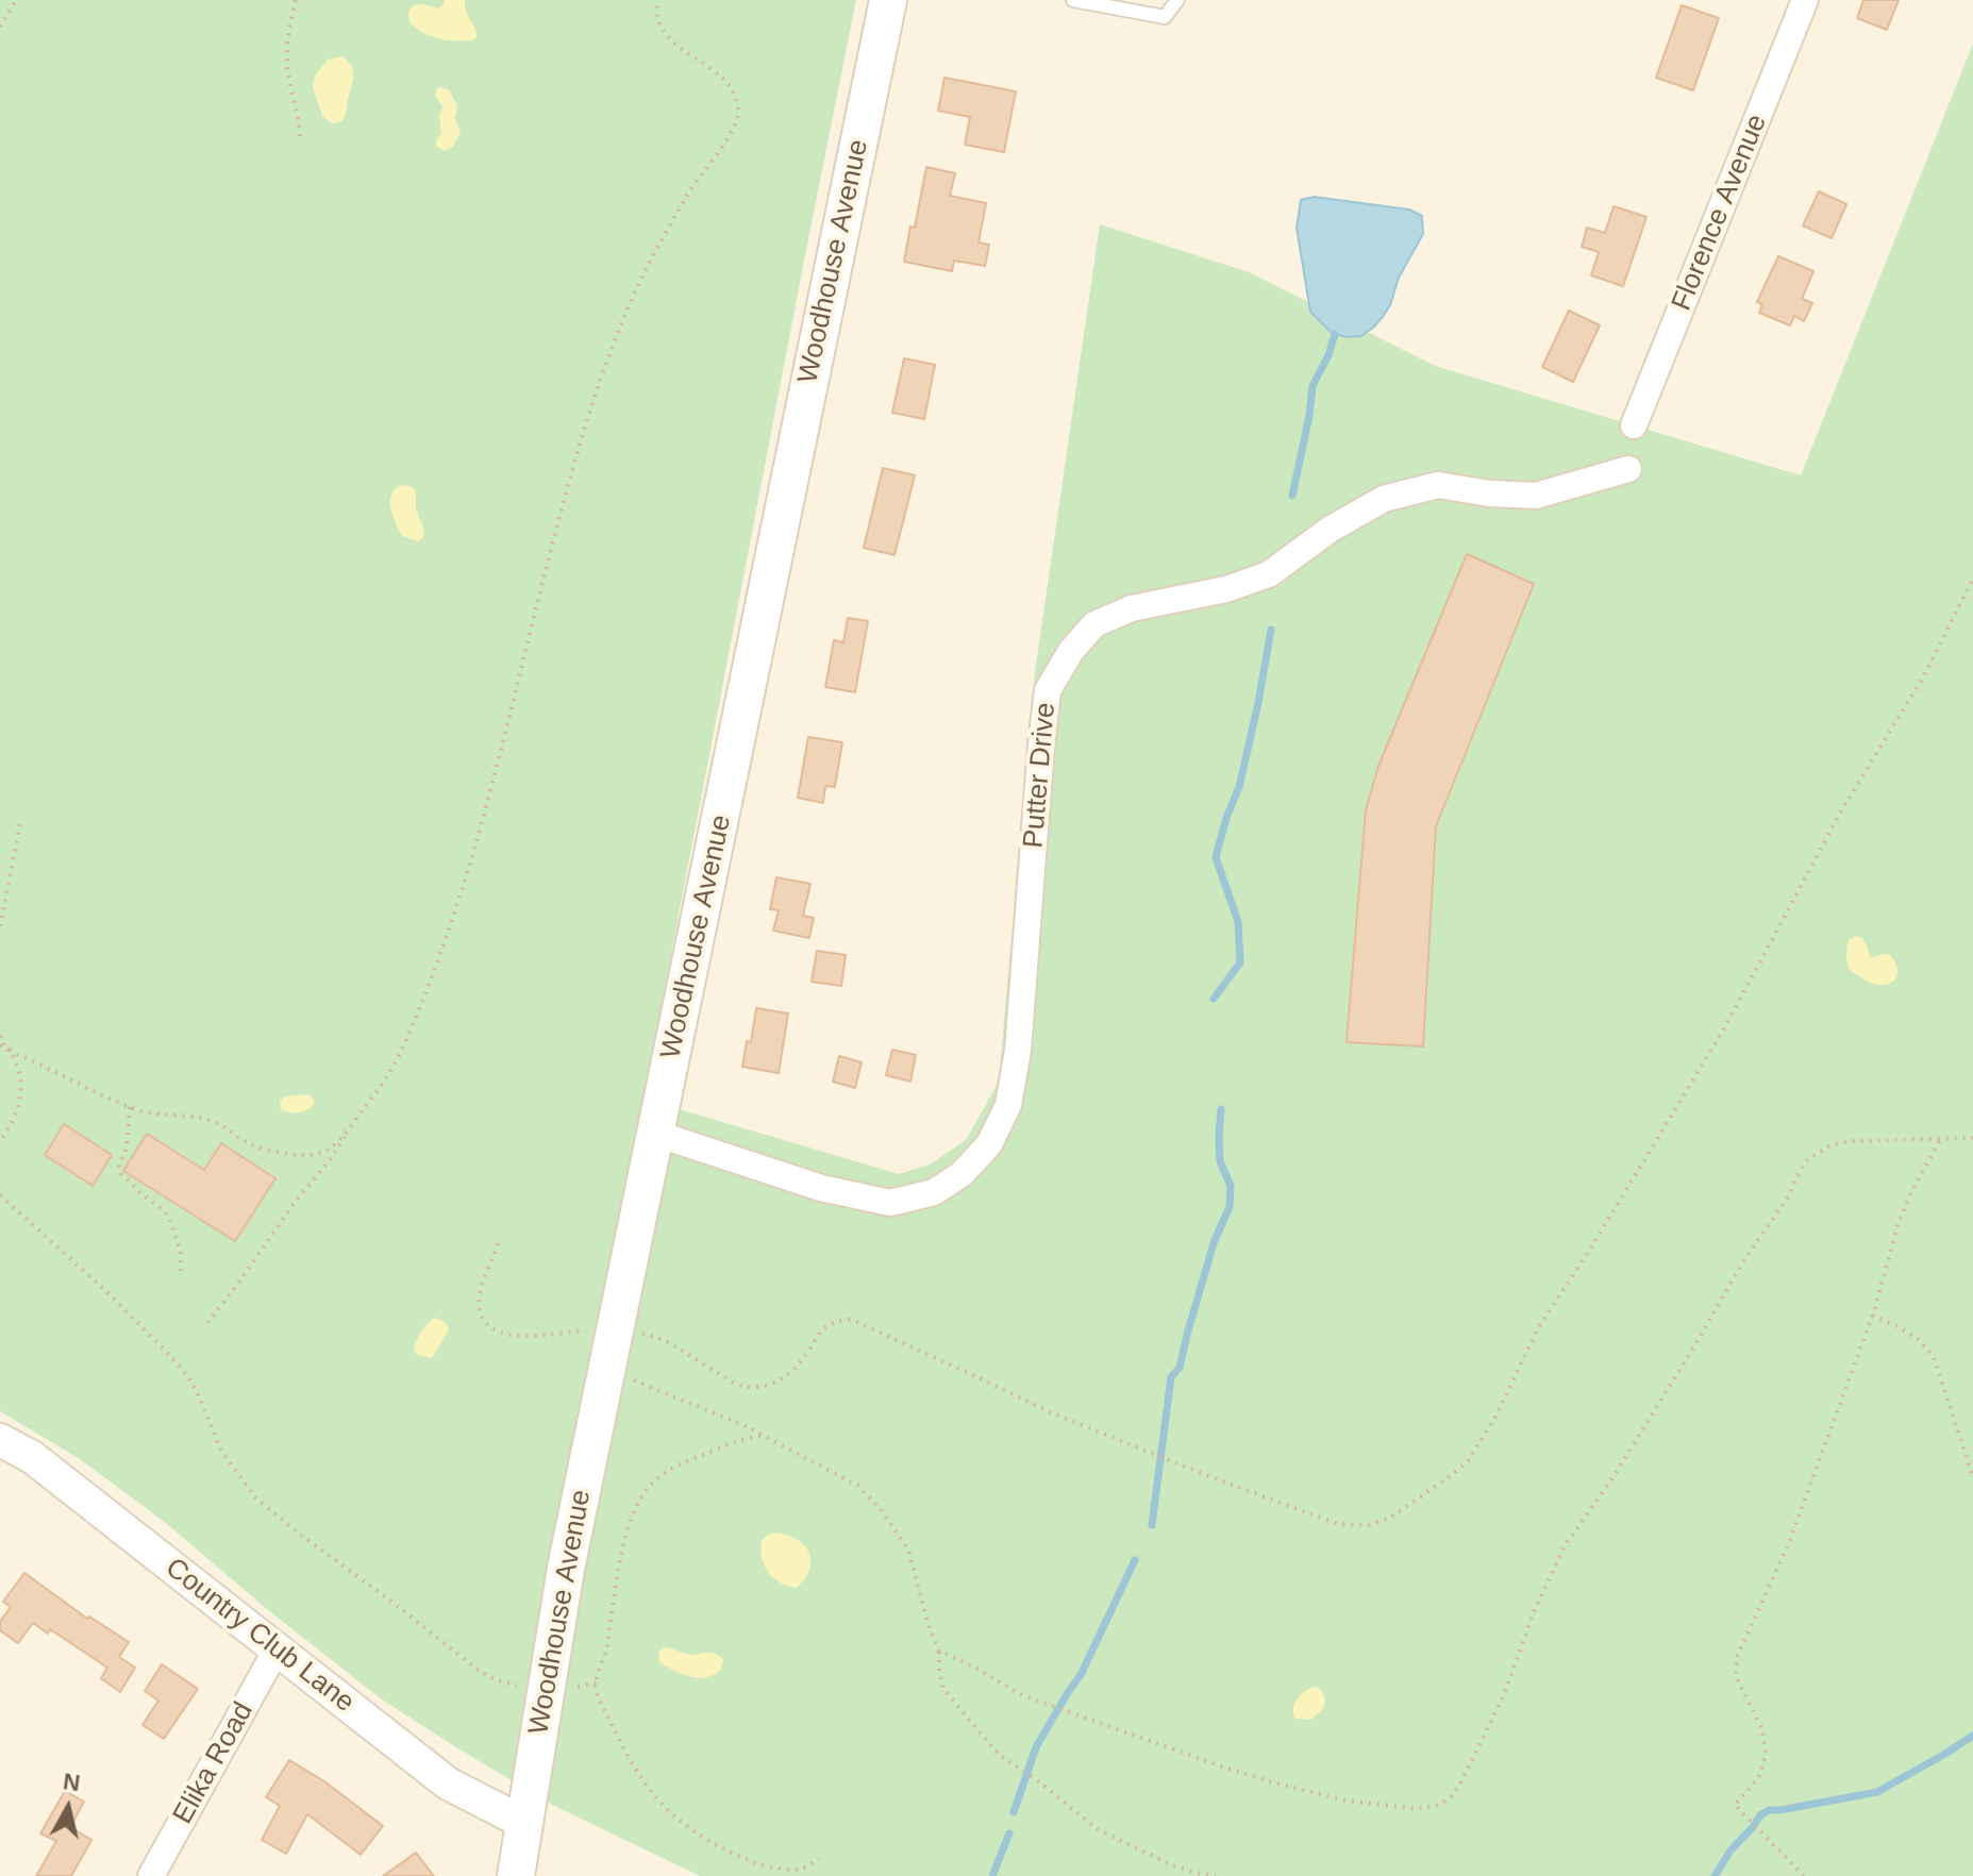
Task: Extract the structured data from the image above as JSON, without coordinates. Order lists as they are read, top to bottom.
{
  "streets": {
    "main road": ["Woodhouse Avenue"],
    "street": [
      "Florence Avenue",
      "Putter Drive",
      "Country Club Lane",
      "Elika Road"
    ]
  },
  "crossings": [
    ["Woodhouse Avenue", "Putter Drive"],
    ["Woodhouse Avenue", "Country Club Lane"],
    ["Country Club Lane", "Elika Road"]
  ],
  "north": "top"
}
